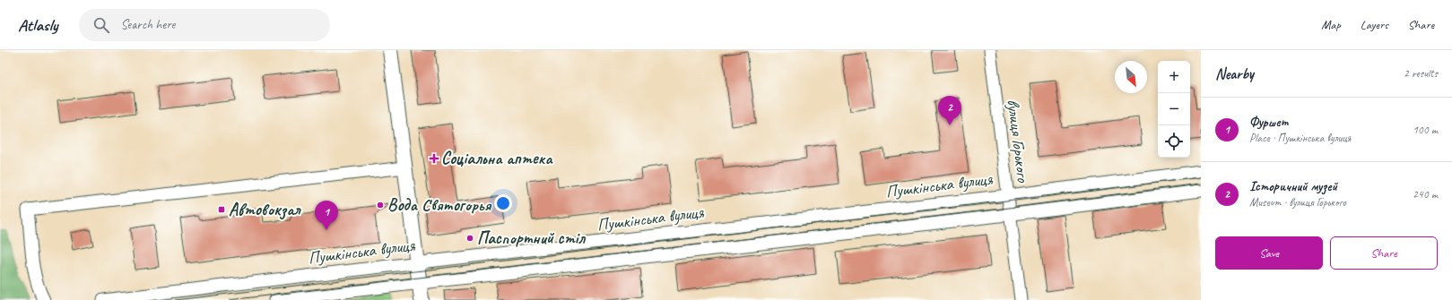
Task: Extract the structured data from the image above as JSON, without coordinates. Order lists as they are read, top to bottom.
{
  "streets": {
    "street": ["вулиця Горького", "Пушкінська вулиця"]
  },
  "crossings": [
    ["вулиця Горького", "Пушкінська вулиця"]
  ],
  "places": {
    "health": ["Соціальна аптека"],
    "other": ["Вода Святогорья", "Паспортний стіл"],
    "transit": ["Автовокзал"]
  },
  "north": "bottom right",
  "page": {
    "header": "Atlasly",
    "search": "Search here",
    "nav": ["Map", "Layers", "Share"],
    "heading": ["Nearby", "2 results"],
    "map_buttons": ["+", "−"],
    "pins": ["2", "1"],
    "list": [
      {
        "mark": "1",
        "name": "Фуршет",
        "note": "Place · Пушкінська вулиця",
        "value": "100 m"
      },
      {
        "mark": "2",
        "name": "Історичний музей",
        "note": "Museum · вулиця Горького",
        "value": "240 m"
      }
    ],
    "buttons": ["Save", "Share"]
  }
}
